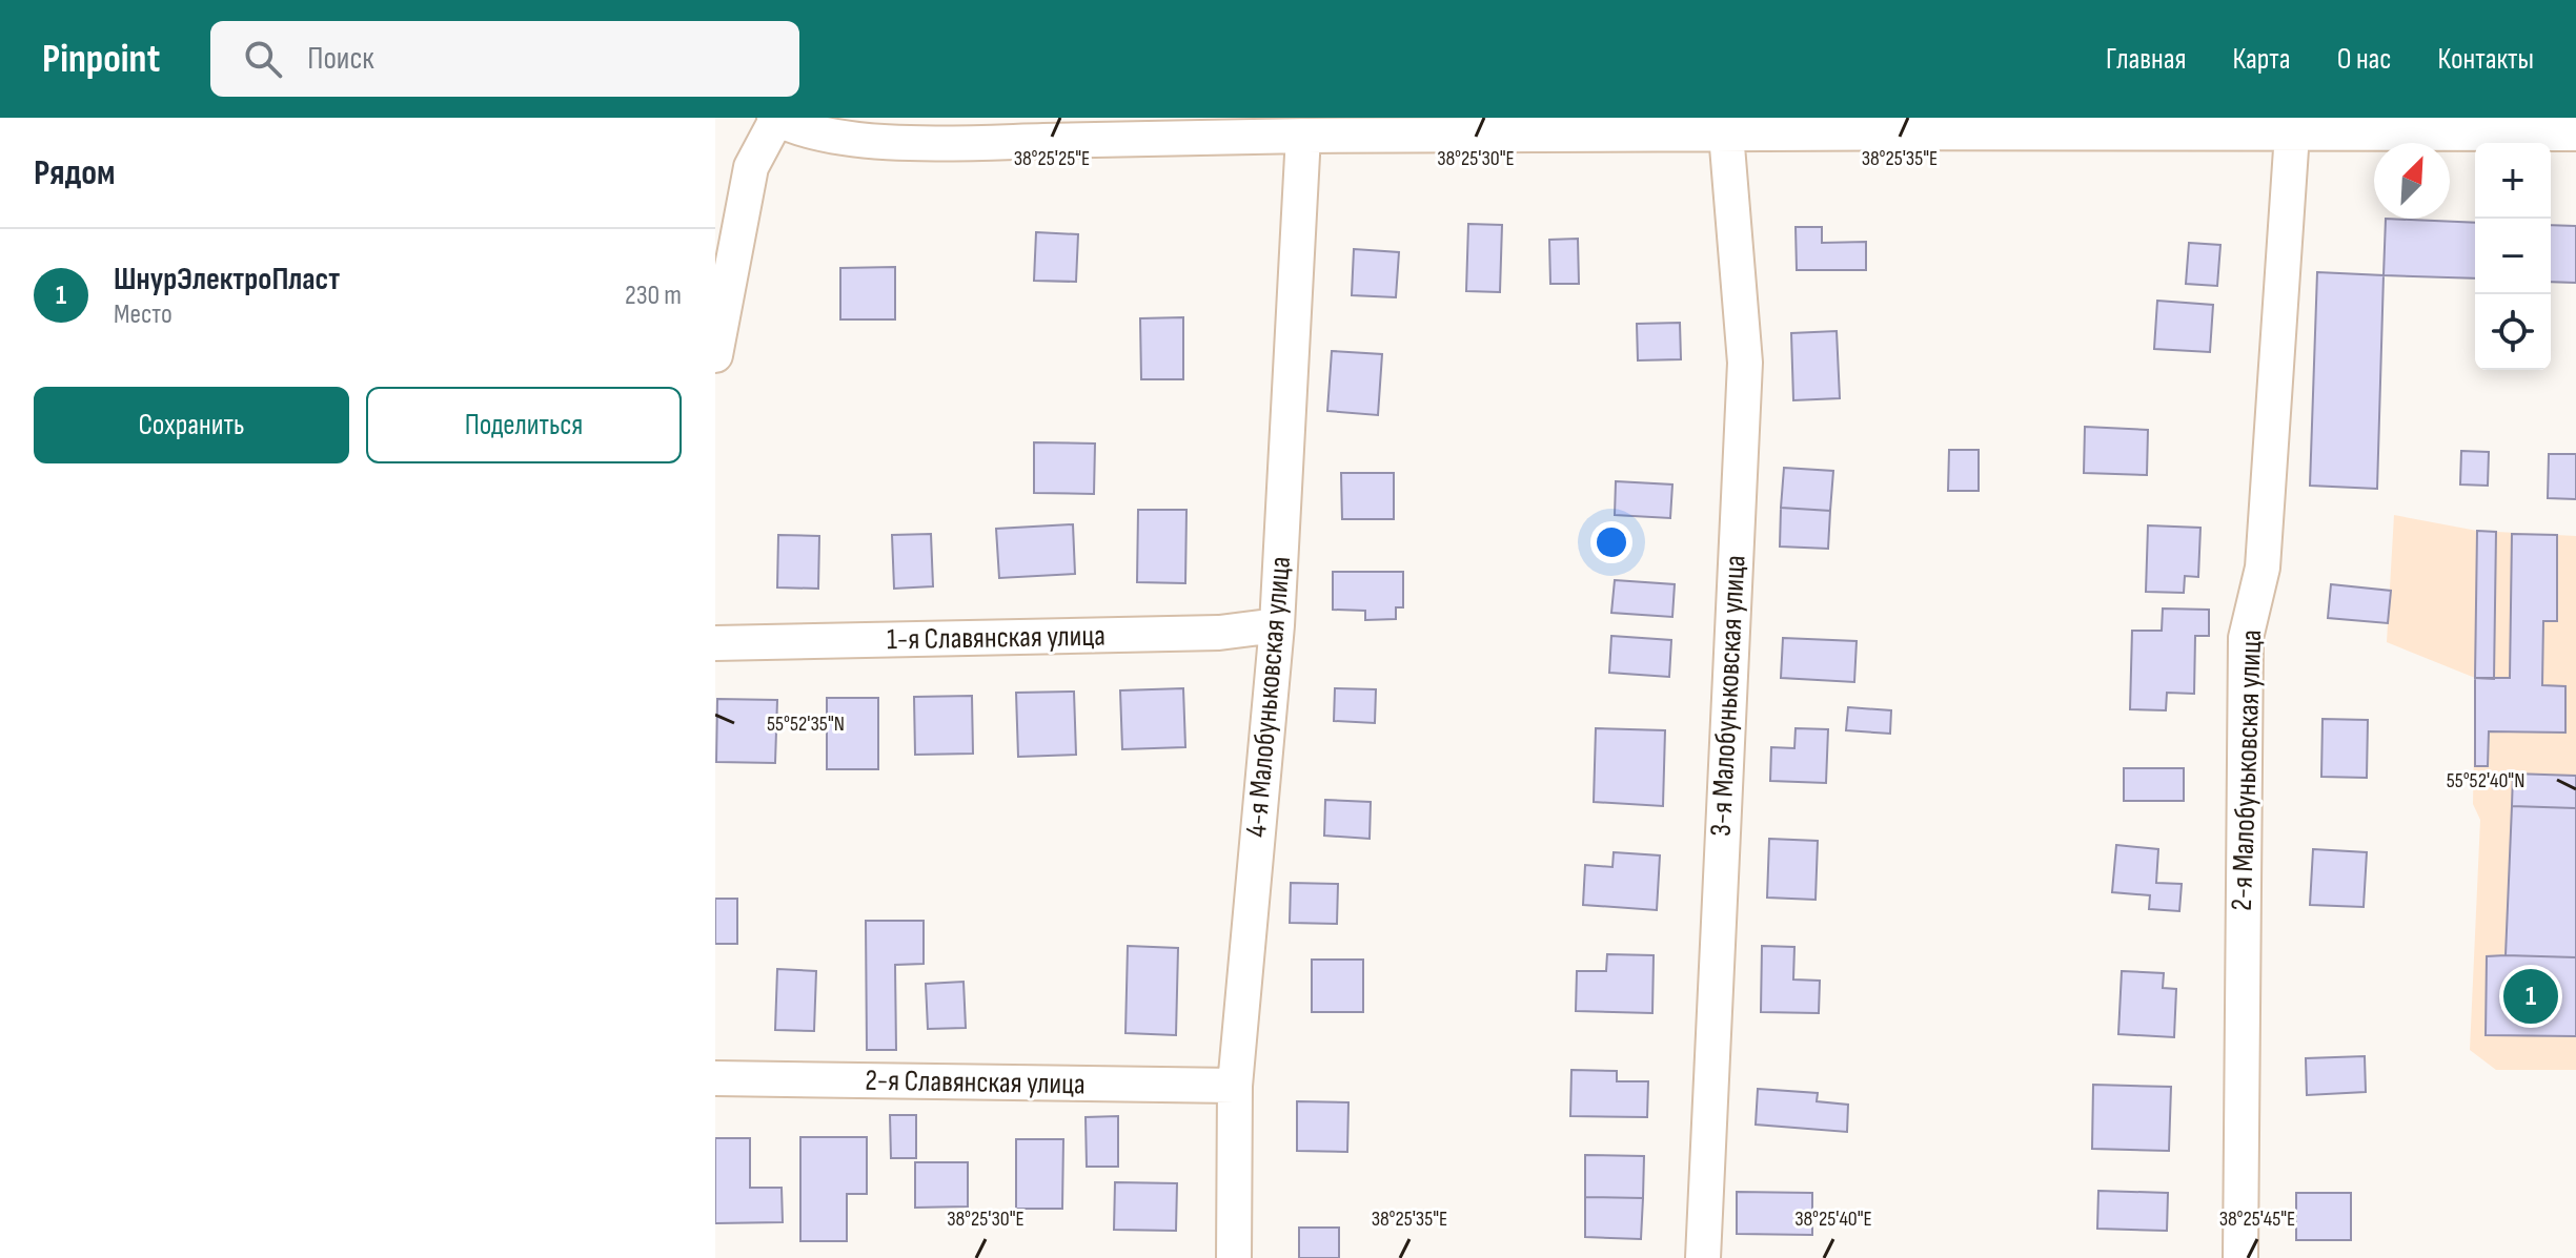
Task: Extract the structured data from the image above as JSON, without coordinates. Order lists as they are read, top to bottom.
{
  "streets": {
    "street": [
      "1-я Славянская улица",
      "3-я Малобуньковская улица",
      "4-я Малобуньковская улица",
      "2-я Малобуньковская улица",
      "2-я Славянская улица"
    ]
  },
  "crossings": [
    ["1-я Славянская улица", "4-я Малобуньковская улица"],
    ["4-я Малобуньковская улица", "2-я Славянская улица"]
  ],
  "north": "top right",
  "page": {
    "header": "Pinpoint",
    "search": "Поиск",
    "nav": [
      "Главная",
      "Карта",
      "О нас",
      "Контакты"
    ],
    "heading": "Рядом",
    "map_buttons": ["+", "−"],
    "list": [
      {
        "mark": "1",
        "name": "ШнурЭлектроПласт",
        "note": "Место",
        "value": "230 m"
      }
    ],
    "buttons": ["Сохранить", "Поделиться"],
    "pins": "1"
  },
  "coordinates": [
    "38°25'30\"E",
    "38°25'35\"E",
    "38°25'25\"E",
    "55°52'35\"N",
    "55°52'40\"N",
    "38°25'40\"E",
    "38°25'45\"E"
  ]
}
